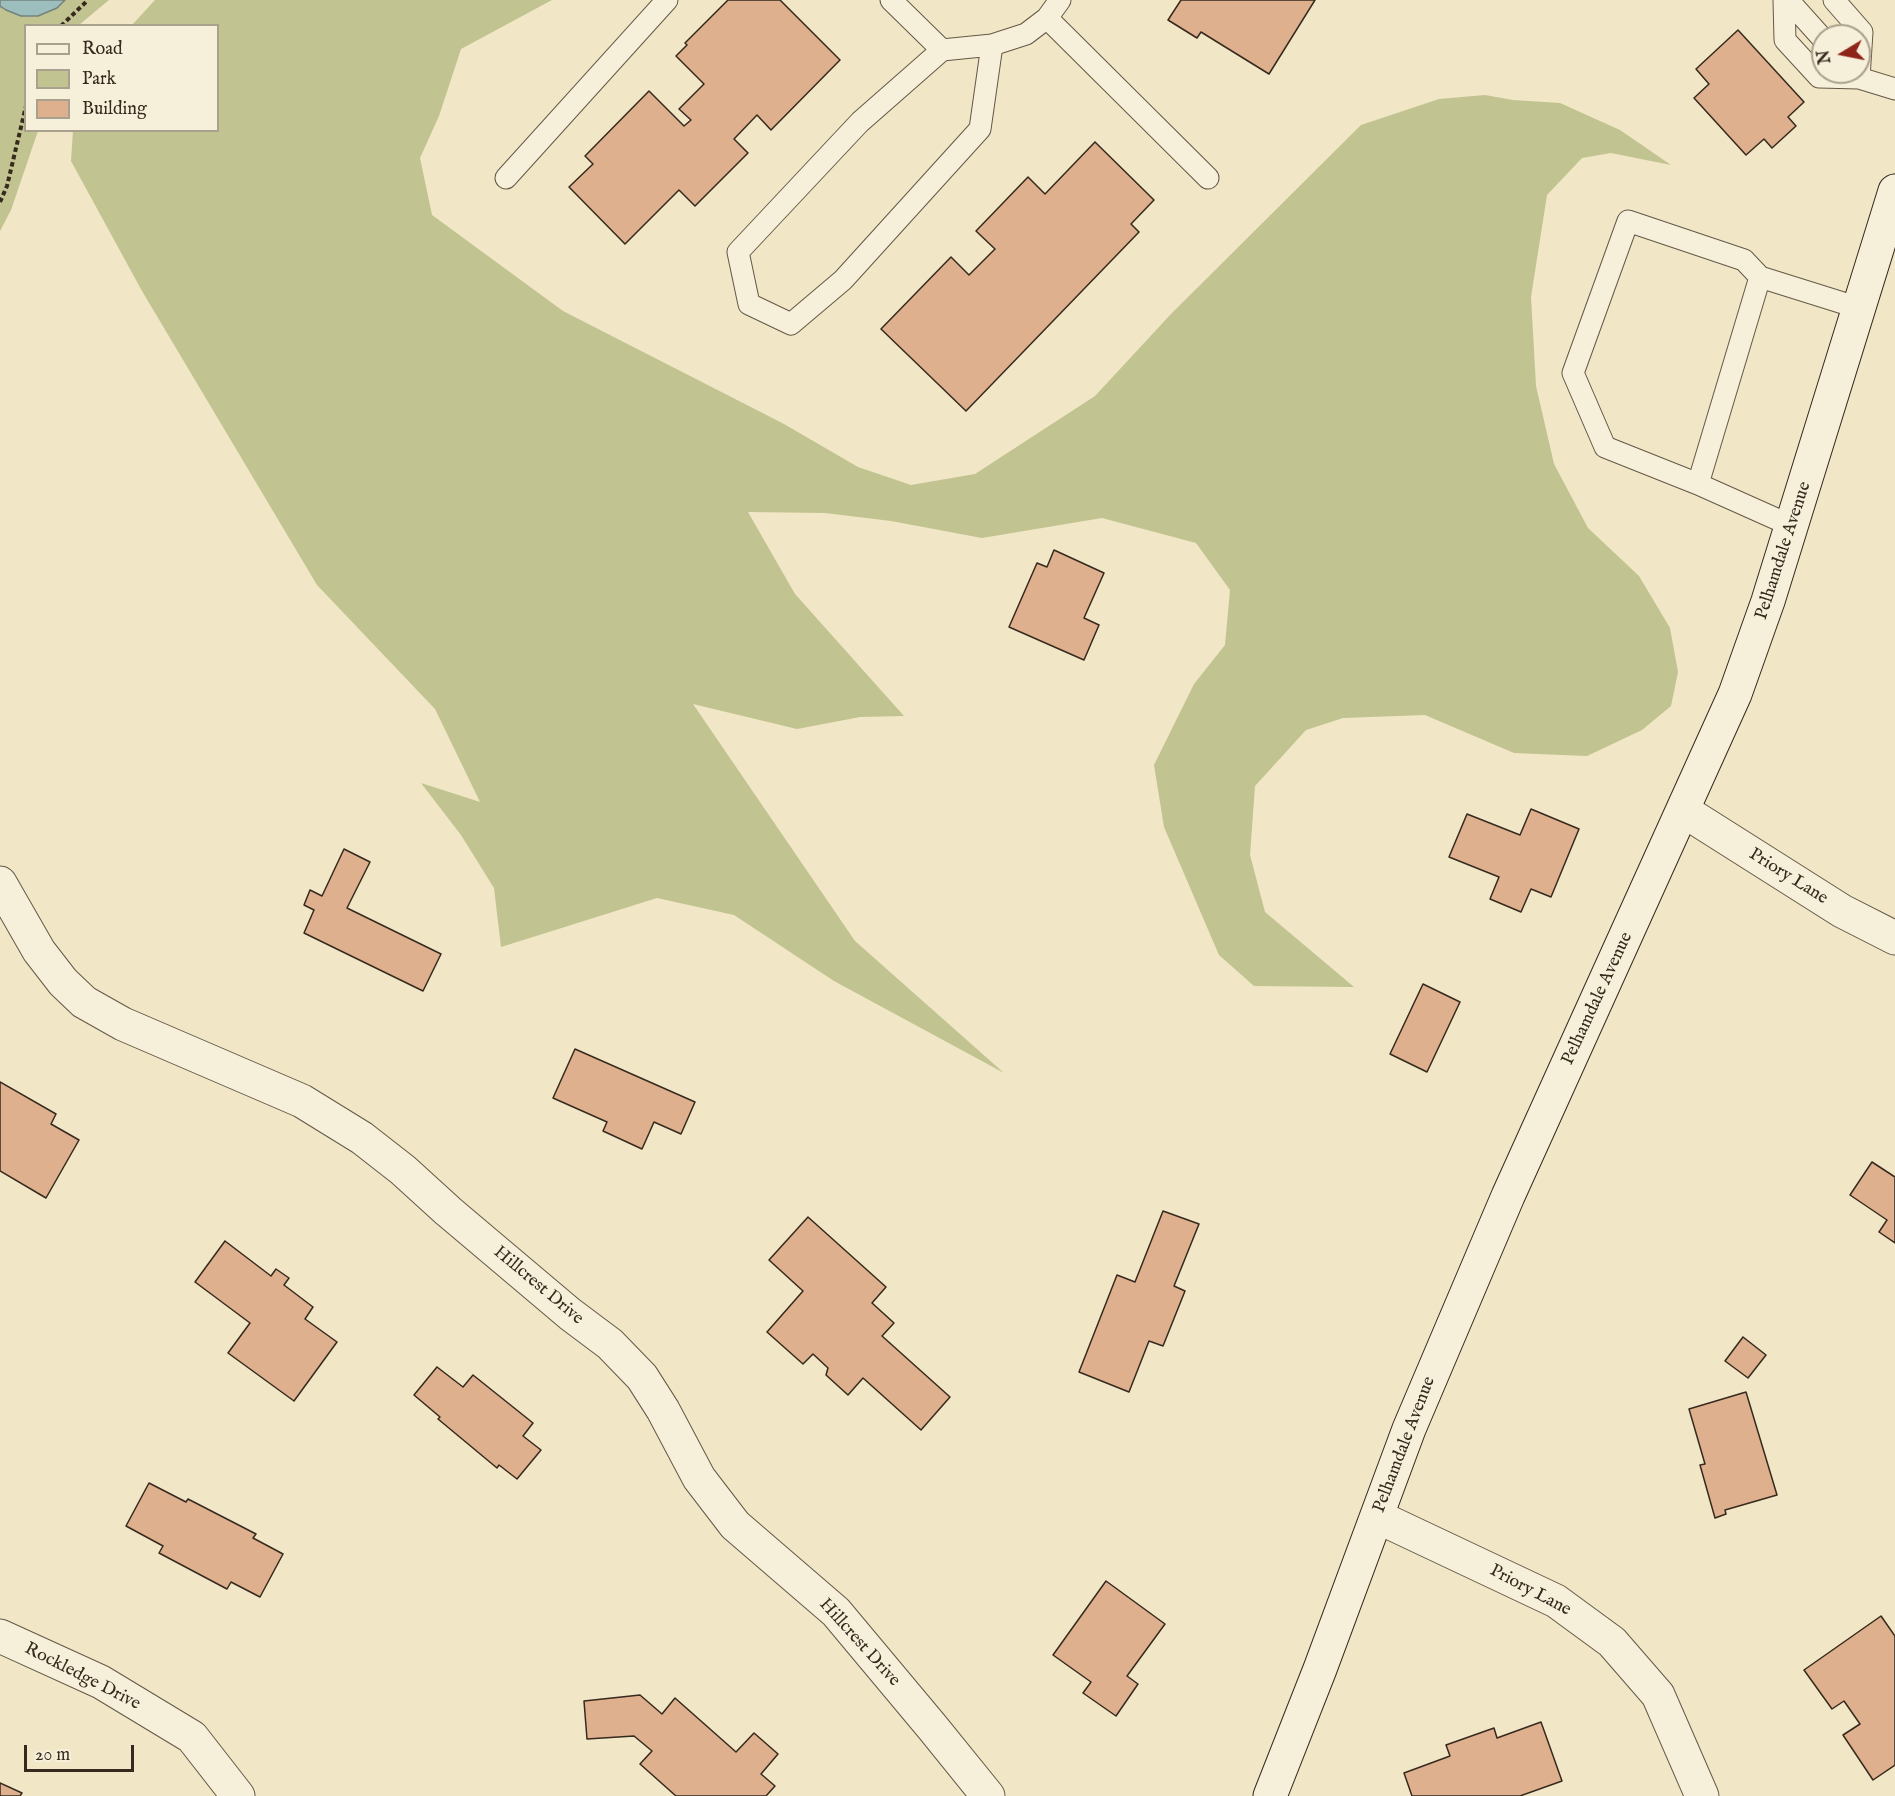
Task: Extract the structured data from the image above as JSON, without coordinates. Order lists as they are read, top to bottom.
{
  "streets": {
    "street": [
      "Pelhamdale Avenue",
      "Priory Lane",
      "Hillcrest Drive",
      "Rockledge Drive"
    ]
  },
  "crossings": [
    ["Pelhamdale Avenue", "Priory Lane"]
  ],
  "legend": ["Road", "Park", "Building"],
  "scale_bar": "20 m",
  "north": "left"
}
